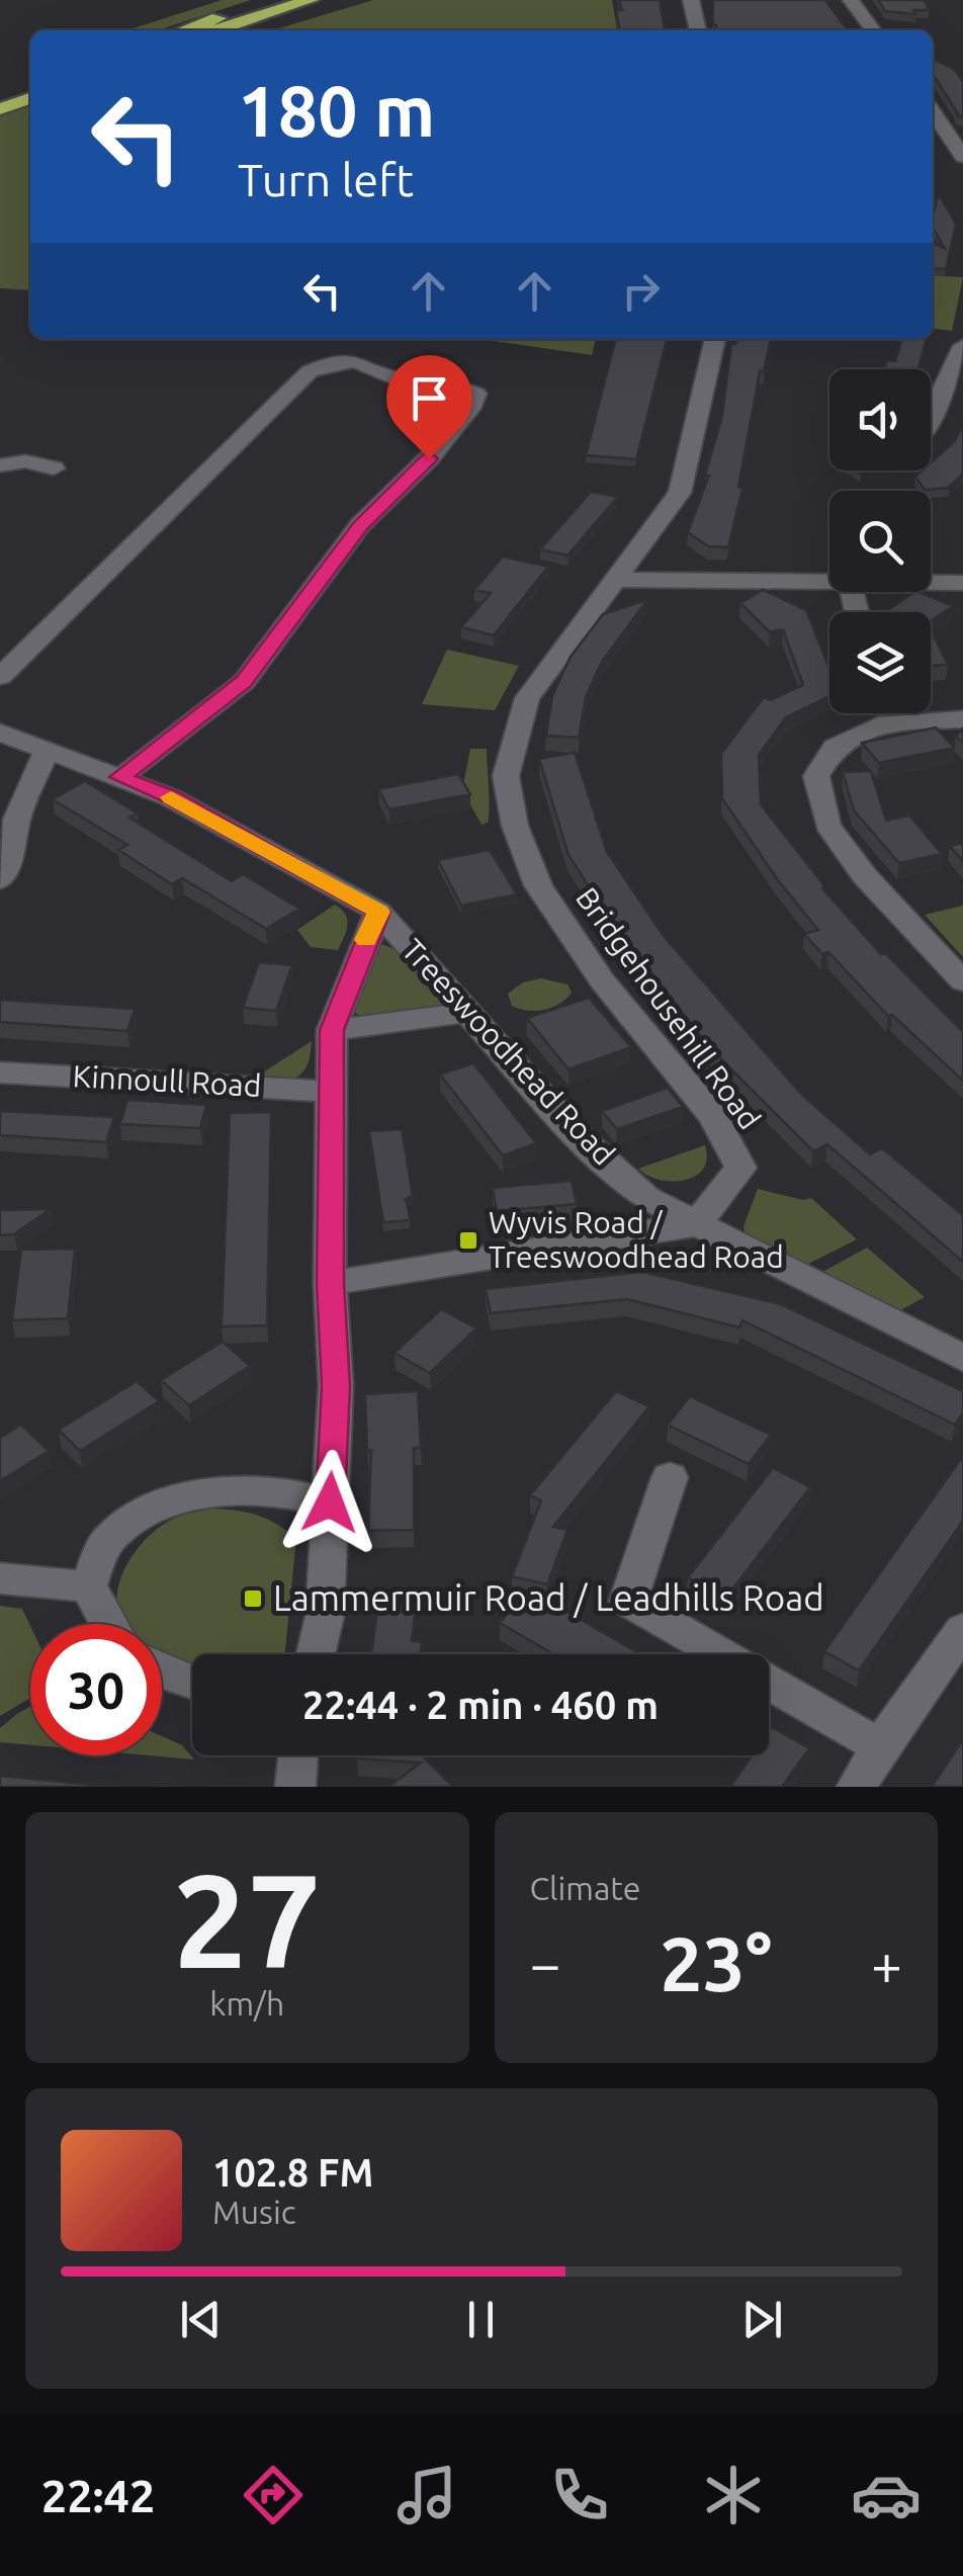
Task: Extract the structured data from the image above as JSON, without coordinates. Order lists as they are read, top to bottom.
{
  "streets": {
    "street": ["Bridgehousehill Road", "Treeswoodhead Road", "Kinnoull Road"]
  },
  "crossings": [
    ["Bridgehousehill Road", "Treeswoodhead Road"]
  ],
  "places": {
    "transit": ["Wyvis Road / Treeswoodhead Road", "Lammermuir Road / Leadhills Road"]
  },
  "page": {
    "turn": ["180 m", "Turn left"],
    "limit": "30",
    "trip": "22:44 · 2 min · 460 m",
    "tile": [
      ["27", "km/h"],
      "Climate"
    ],
    "heat": ["−", "23°", "+"],
    "song": ["102.8 FM", "Music"],
    "tabs": "22:42"
  }
}
